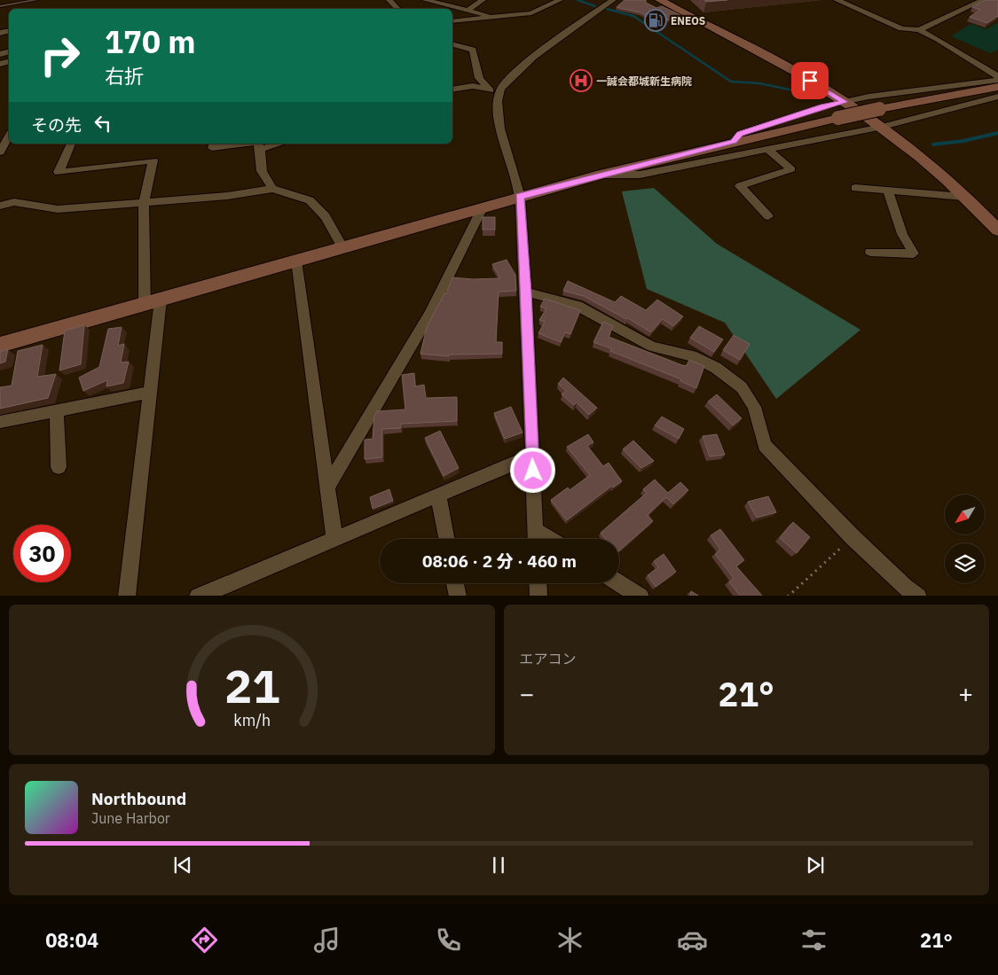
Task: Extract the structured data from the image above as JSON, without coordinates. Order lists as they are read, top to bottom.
{
  "places": {
    "fuel station": ["ENEOS"],
    "hospital": ["一誠会都城新生病院"]
  },
  "north": "bottom left",
  "page": {
    "turn": ["170 m", "右折"],
    "then": "その先",
    "limit": "30",
    "trip": "08:06 · 2 分 · 460 m",
    "tile": "エアコン",
    "heat": ["−", "21°", "+"],
    "song": ["Northbound", "June Harbor"],
    "tabs": ["08:04", "21°"],
    "gauge": ["21", "km/h"]
  }
}
